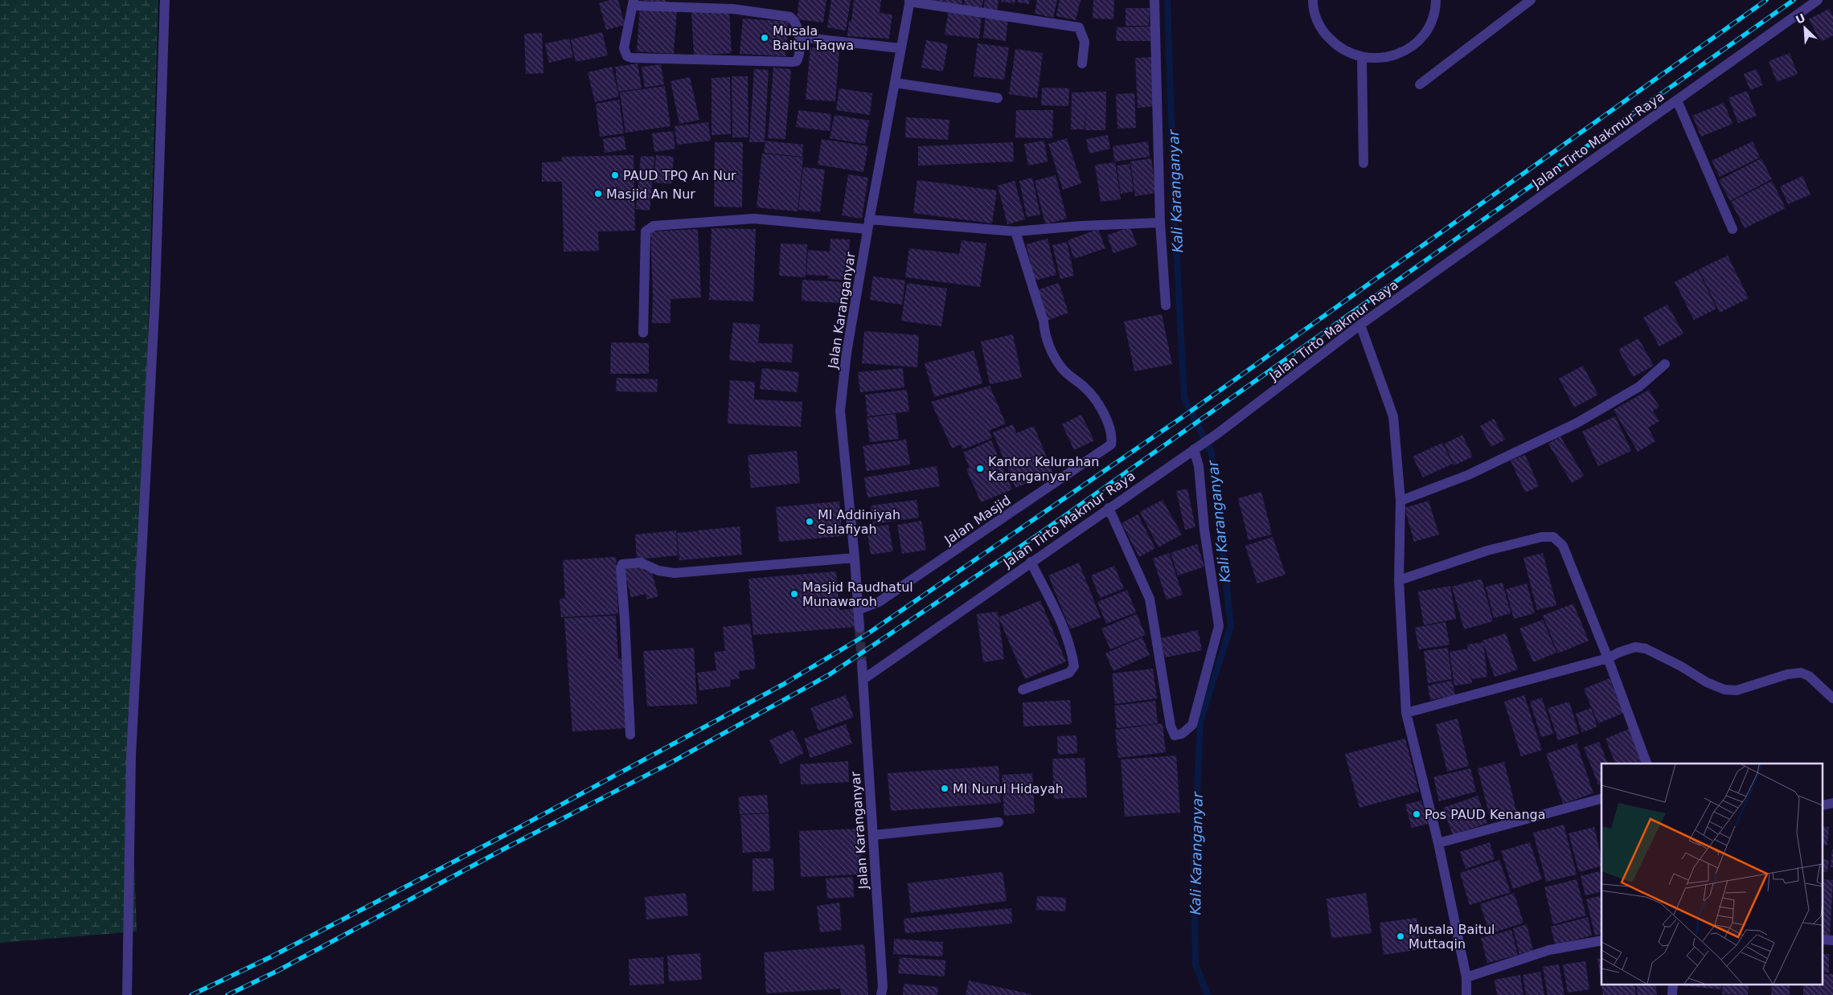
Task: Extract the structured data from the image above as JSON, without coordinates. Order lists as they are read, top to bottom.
{
  "streets": {
    "street": ["Jalan Tirto Makmur Raya", "Jalan Karanganyar", "Jalan Masjid"]
  },
  "crossings": [
    ["Jalan Tirto Makmur Raya", "Jalan Karanganyar"],
    ["Jalan Karanganyar", "Jalan Masjid"]
  ],
  "water": ["Kali Karanganyar"],
  "places": [
    "Musala Baitul Taqwa",
    "PAUD TPQ An Nur",
    "Masjid An Nur",
    "Kantor Kelurahan Karanganyar",
    "MI Addiniyah Salafiyah",
    "Masjid Raudhatul Munawaroh",
    "MI Nurul Hidayah",
    "Pos PAUD Kenanga",
    "Musala Baitul Muttaqin"
  ],
  "north": "top left"
}
